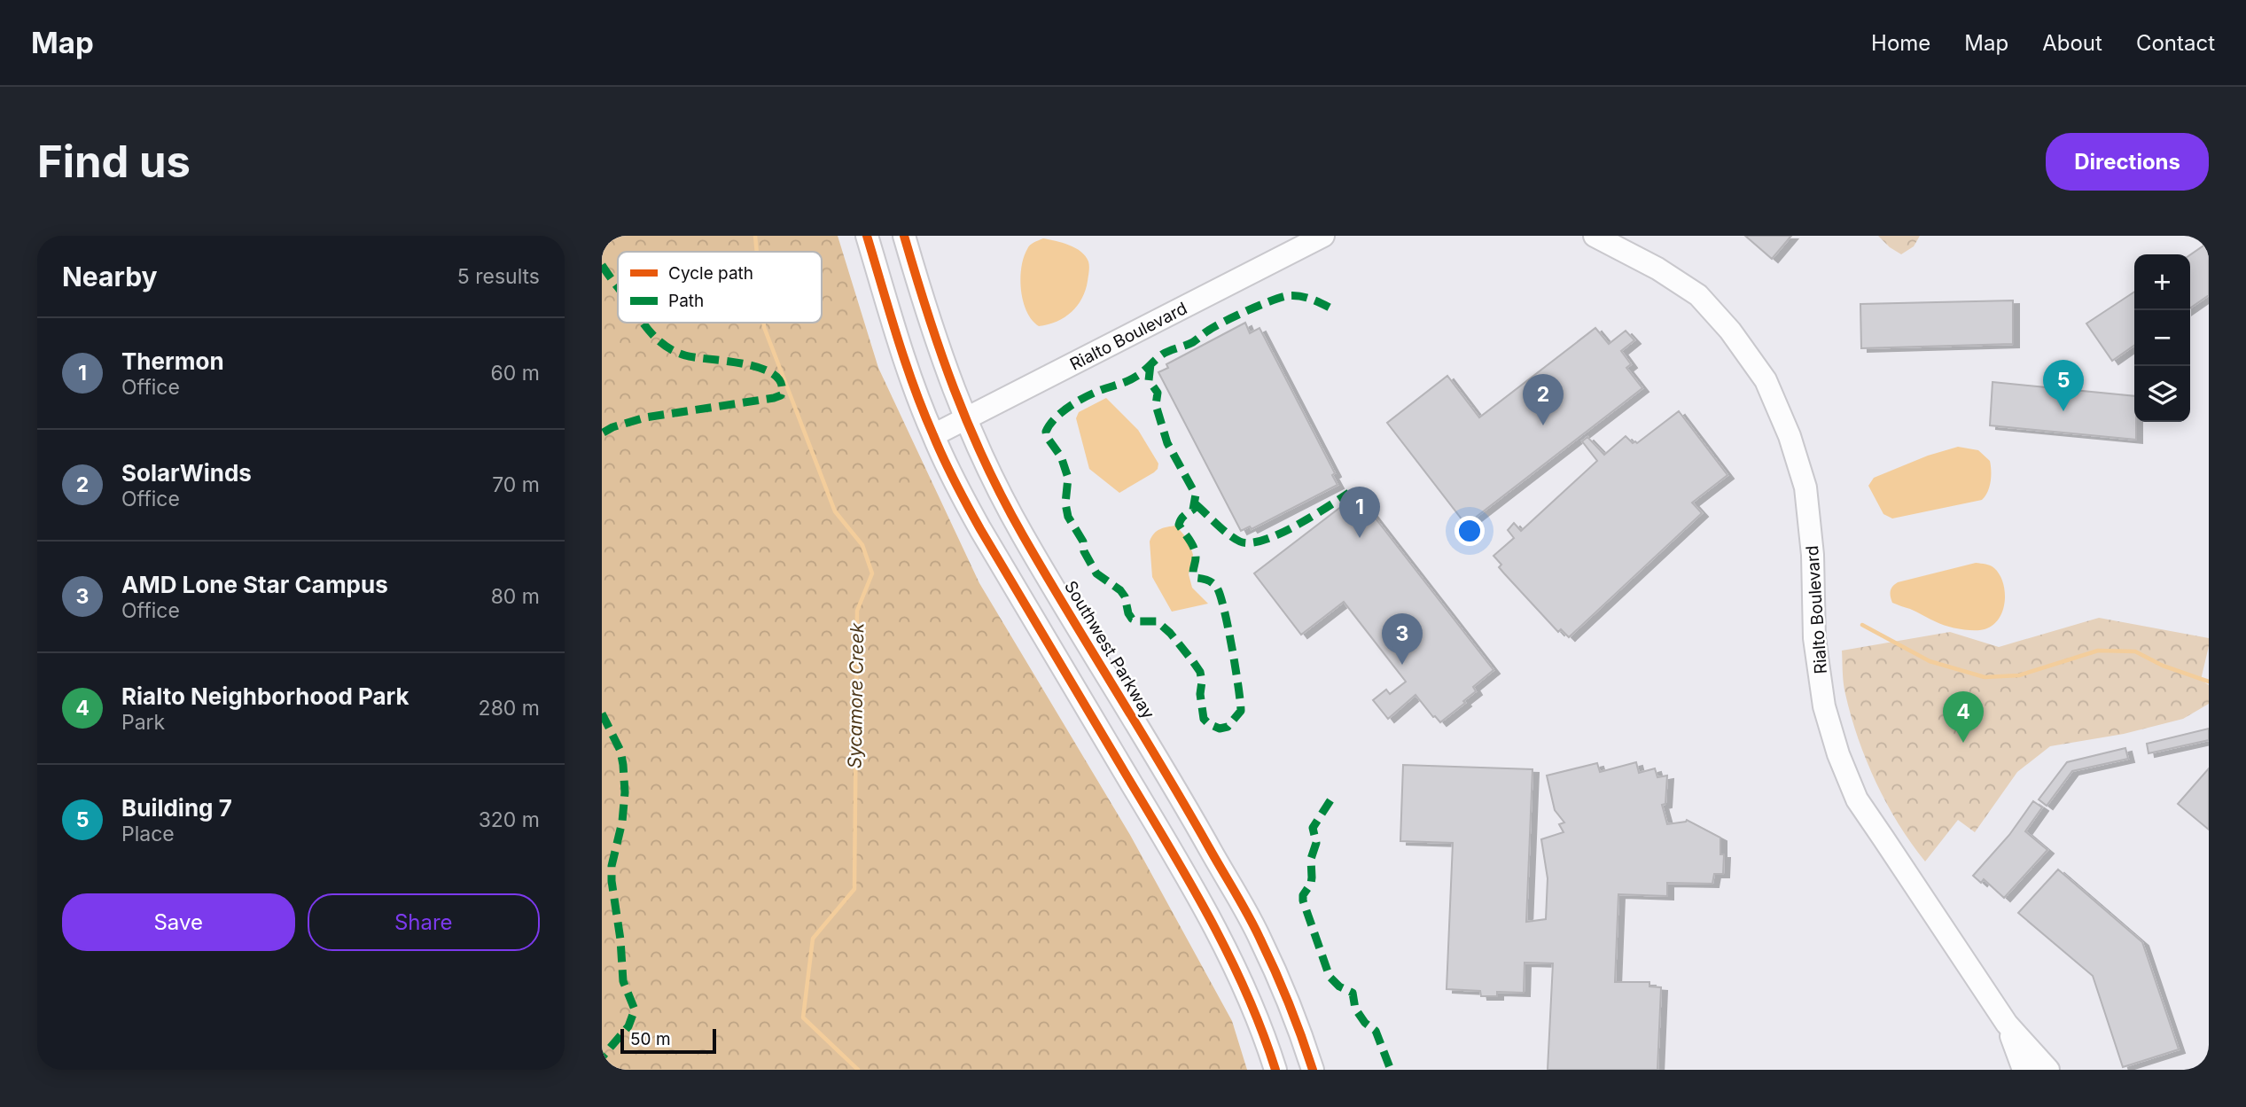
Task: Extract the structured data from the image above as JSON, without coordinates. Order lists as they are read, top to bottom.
{
  "streets": {
    "main road": ["Rialto Boulevard", "Southwest Parkway"]
  },
  "crossings": [
    ["Rialto Boulevard", "Southwest Parkway"]
  ],
  "water": ["Sycamore Creek"],
  "legend": ["Cycle path", "Path"],
  "scale_bar": "50 m",
  "page": {
    "header": "Map",
    "nav": [
      "Home",
      "Map",
      "About",
      "Contact"
    ],
    "buttons": [
      "Directions",
      ["Save", "Share"]
    ],
    "title": "Find us",
    "heading": ["Nearby", "5 results"],
    "map_buttons": ["+", "−"],
    "list": [
      {
        "mark": "1",
        "name": "Thermon",
        "note": "Office",
        "value": "60 m"
      },
      {
        "mark": "2",
        "name": "SolarWinds",
        "note": "Office",
        "value": "70 m"
      },
      {
        "mark": "3",
        "name": "AMD Lone Star Campus",
        "note": "Office",
        "value": "80 m"
      },
      {
        "mark": "4",
        "name": "Rialto Neighborhood Park",
        "note": "Park",
        "value": "280 m"
      },
      {
        "mark": "5",
        "name": "Building 7",
        "note": "Place",
        "value": "320 m"
      }
    ],
    "pins": [
      "5",
      "2",
      "1",
      "3",
      "4"
    ],
    "scale": "50 m"
  }
}
